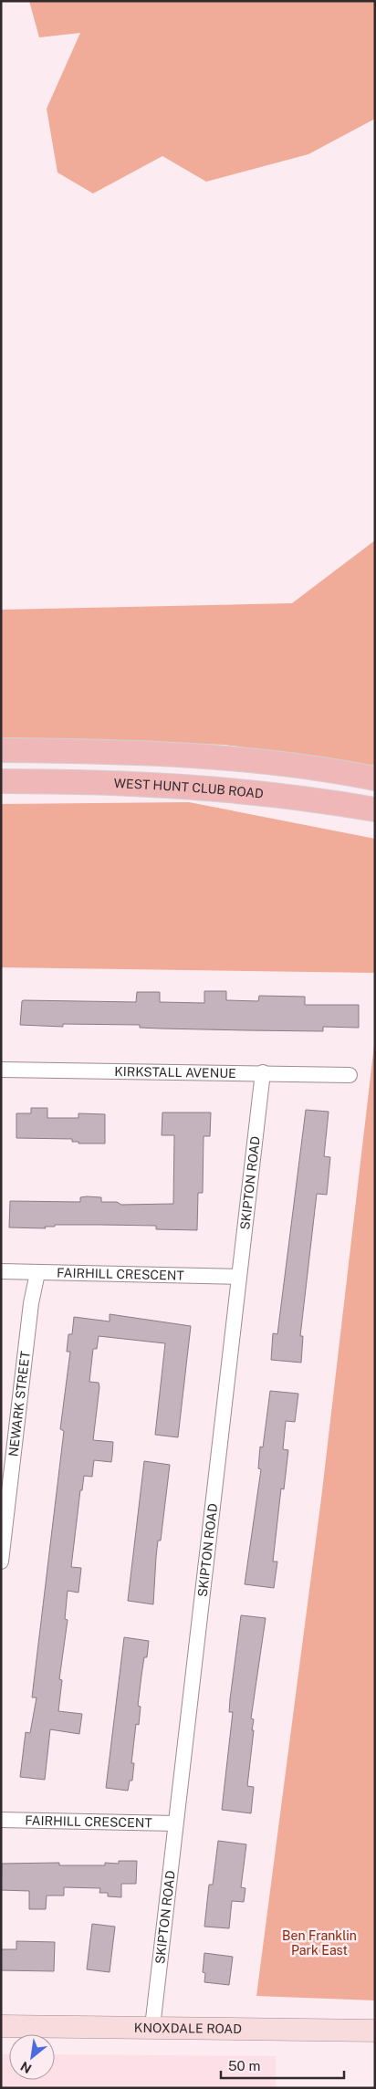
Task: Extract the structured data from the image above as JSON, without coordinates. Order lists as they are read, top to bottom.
{
  "streets": {
    "main road": ["WEST HUNT CLUB ROAD"],
    "street": [
      "KIRKSTALL AVENUE",
      "SKIPTON ROAD",
      "FAIRHILL CRESCENT",
      "NEWARK STREET",
      "KNOXDALE ROAD"
    ]
  },
  "crossings": [
    ["KIRKSTALL AVENUE", "SKIPTON ROAD"],
    ["SKIPTON ROAD", "FAIRHILL CRESCENT"],
    ["SKIPTON ROAD", "KNOXDALE ROAD"],
    ["FAIRHILL CRESCENT", "NEWARK STREET"]
  ],
  "parks": ["Ben Franklin Park East"],
  "scale_bar": "50 m",
  "north": "bottom left"
}
